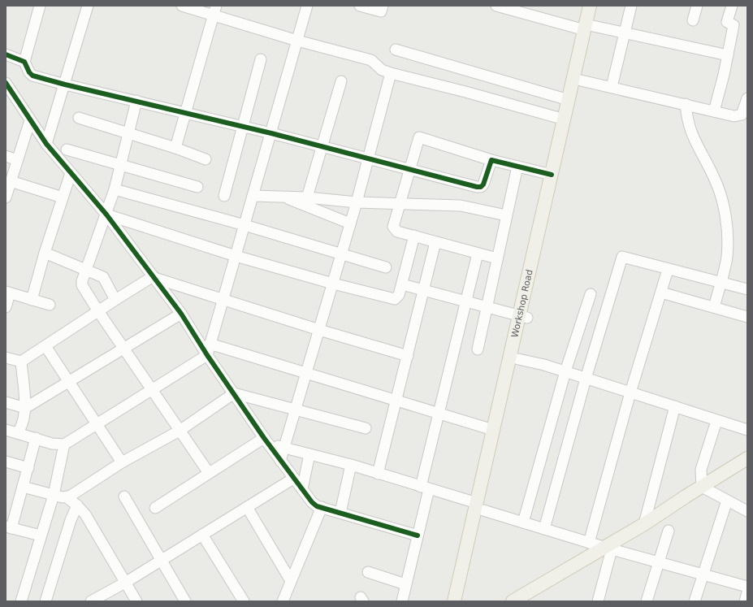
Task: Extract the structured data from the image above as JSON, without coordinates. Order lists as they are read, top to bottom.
{
  "streets": {
    "main road": ["Workshop Road"]
  }
}
